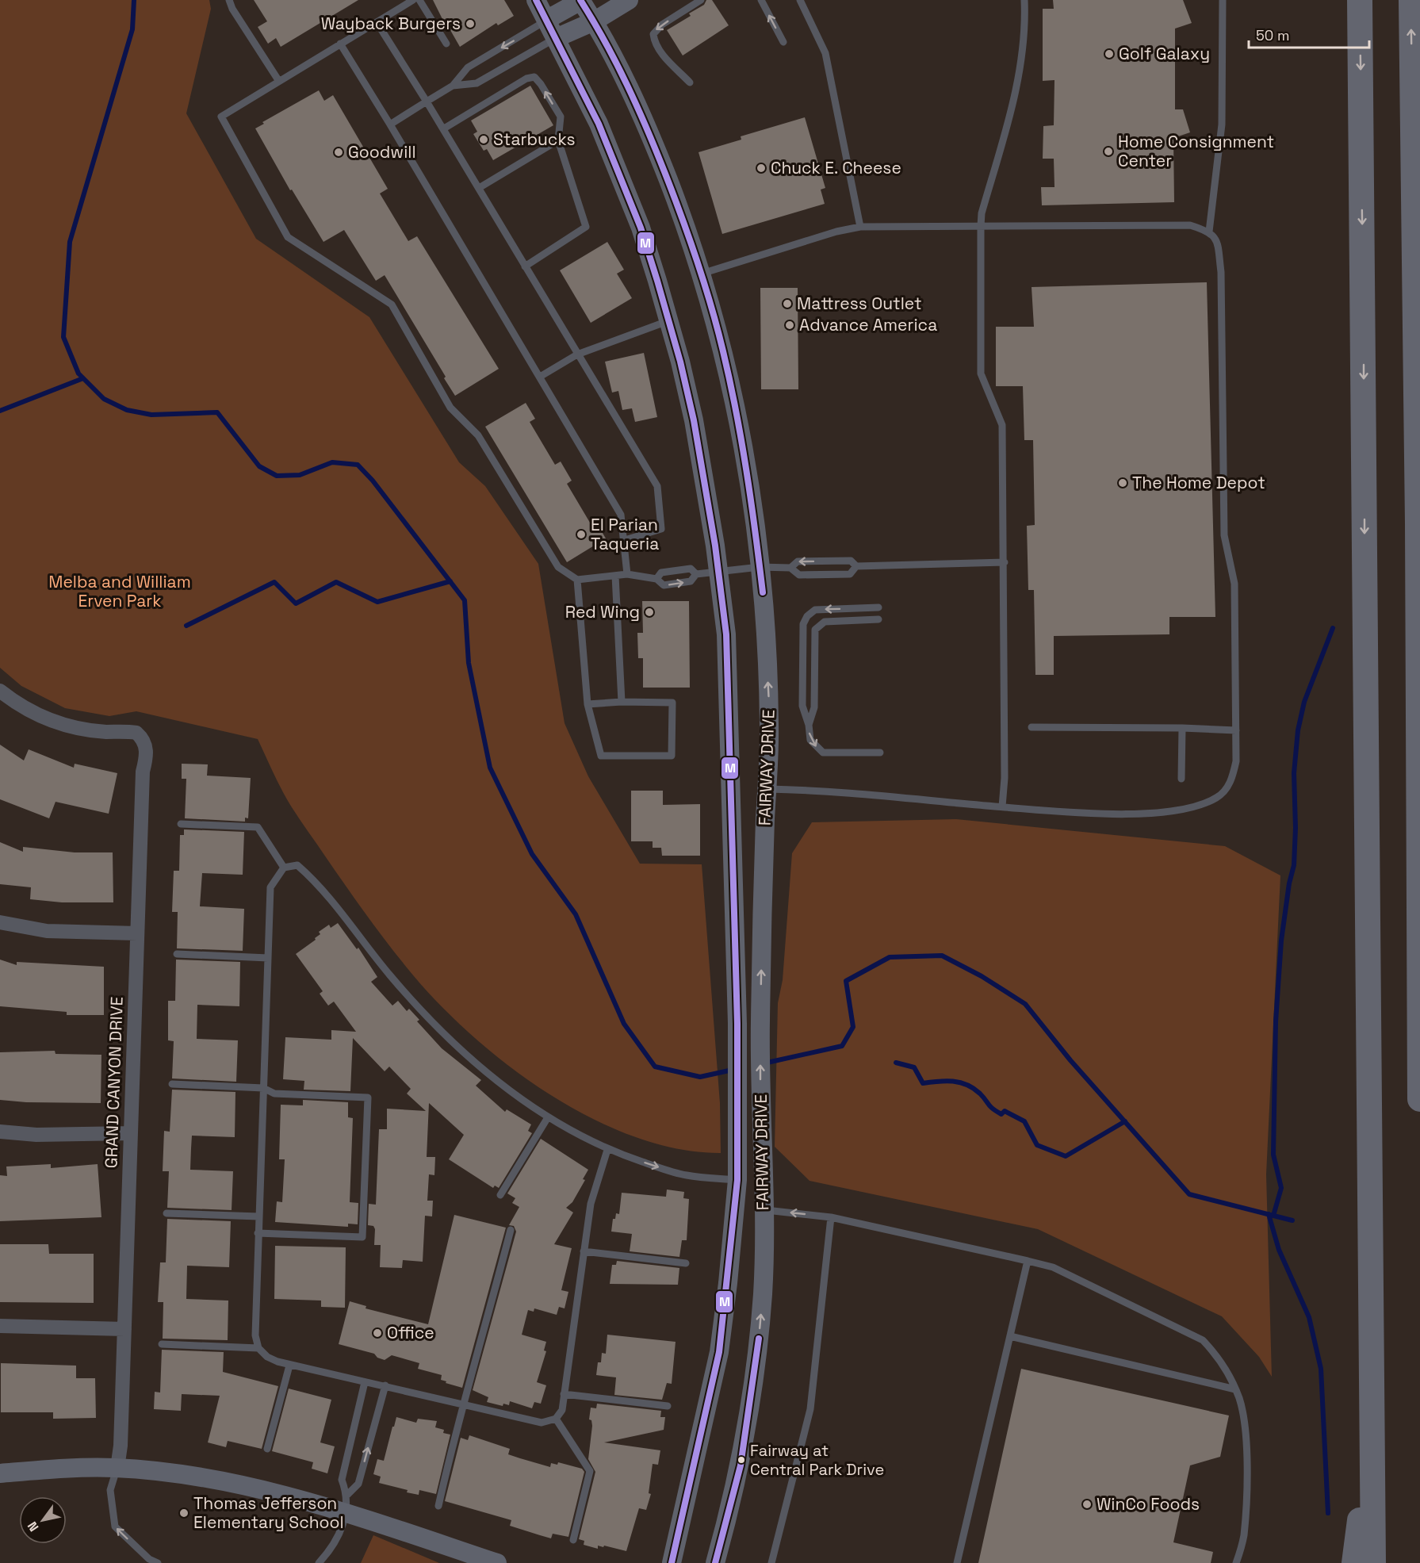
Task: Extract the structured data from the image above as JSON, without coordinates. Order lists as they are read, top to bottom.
{
  "streets": {
    "main road": ["FAIRWAY DRIVE"],
    "street": ["GRAND CANYON DRIVE"]
  },
  "parks": ["Melba and William Erven Park"],
  "places": [
    "Wayback Burgers",
    "Golf Galaxy",
    "Starbucks",
    "Home Consignment Center",
    "Goodwill",
    "Chuck E. Cheese",
    "Mattress Outlet",
    "Advance America",
    "The Home Depot",
    "El Parian Taqueria",
    "Red Wing",
    "Office",
    "Fairway at Central Park Drive",
    "WinCo Foods",
    "Thomas Jefferson Elementary School"
  ],
  "lines": ["transit line M"],
  "scale_bar": "50 m",
  "north": "bottom left"
}
